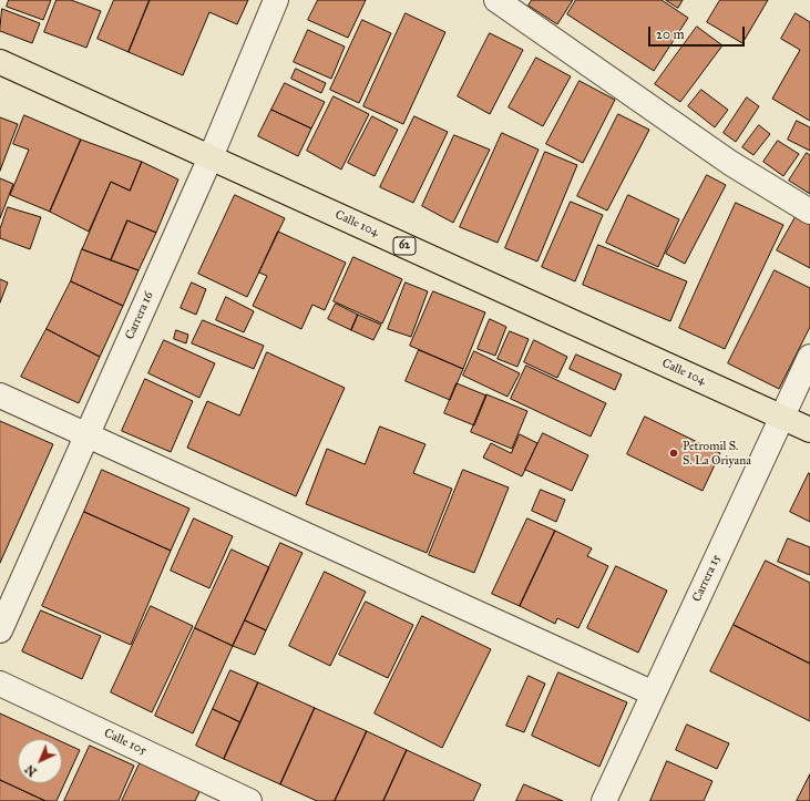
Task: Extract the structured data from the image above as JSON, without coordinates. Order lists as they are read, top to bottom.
{
  "streets": {
    "main road": ["Calle 104", "62"],
    "street": ["Carrera 16", "Carrera 15", "Calle 105"]
  },
  "crossings": [
    ["Calle 104", "Carrera 16"],
    ["Calle 104", "Carrera 15"]
  ],
  "places": ["Petromil S. S. La Oriyana"],
  "scale_bar": "20 m",
  "north": "bottom left"
}
